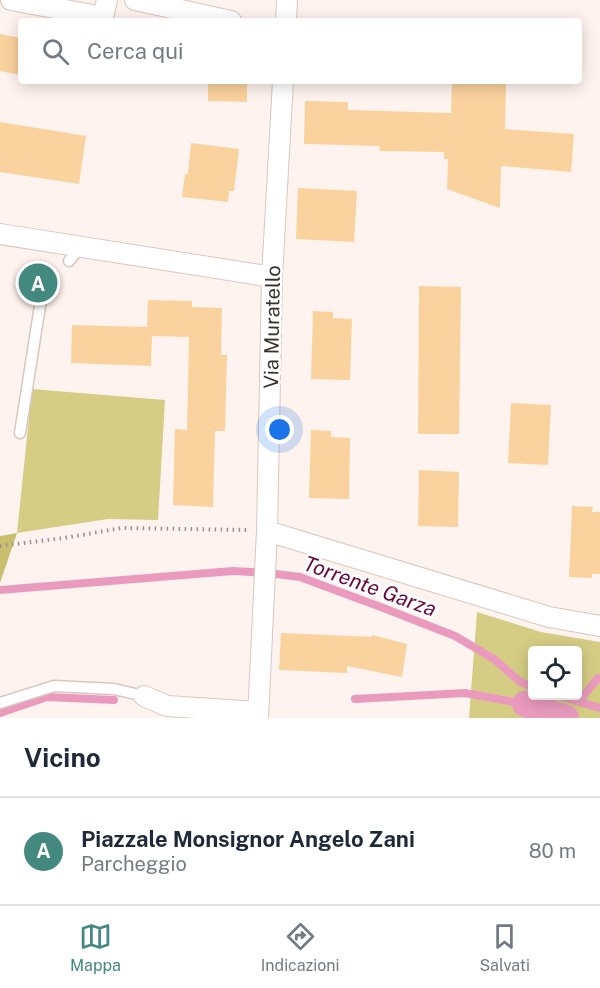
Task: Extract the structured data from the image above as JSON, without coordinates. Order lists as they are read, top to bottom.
{
  "streets": {
    "street": ["Via Muratello"]
  },
  "water": ["Torrente Garza"],
  "page": {
    "search": "Cerca qui",
    "pins": "A",
    "heading": "Vicino",
    "list": [
      {
        "mark": "A",
        "name": "Piazzale Monsignor Angelo Zani",
        "note": "Parcheggio",
        "value": "80 m"
      }
    ],
    "nav": ["Mappa", "Indicazioni", "Salvati"]
  }
}
